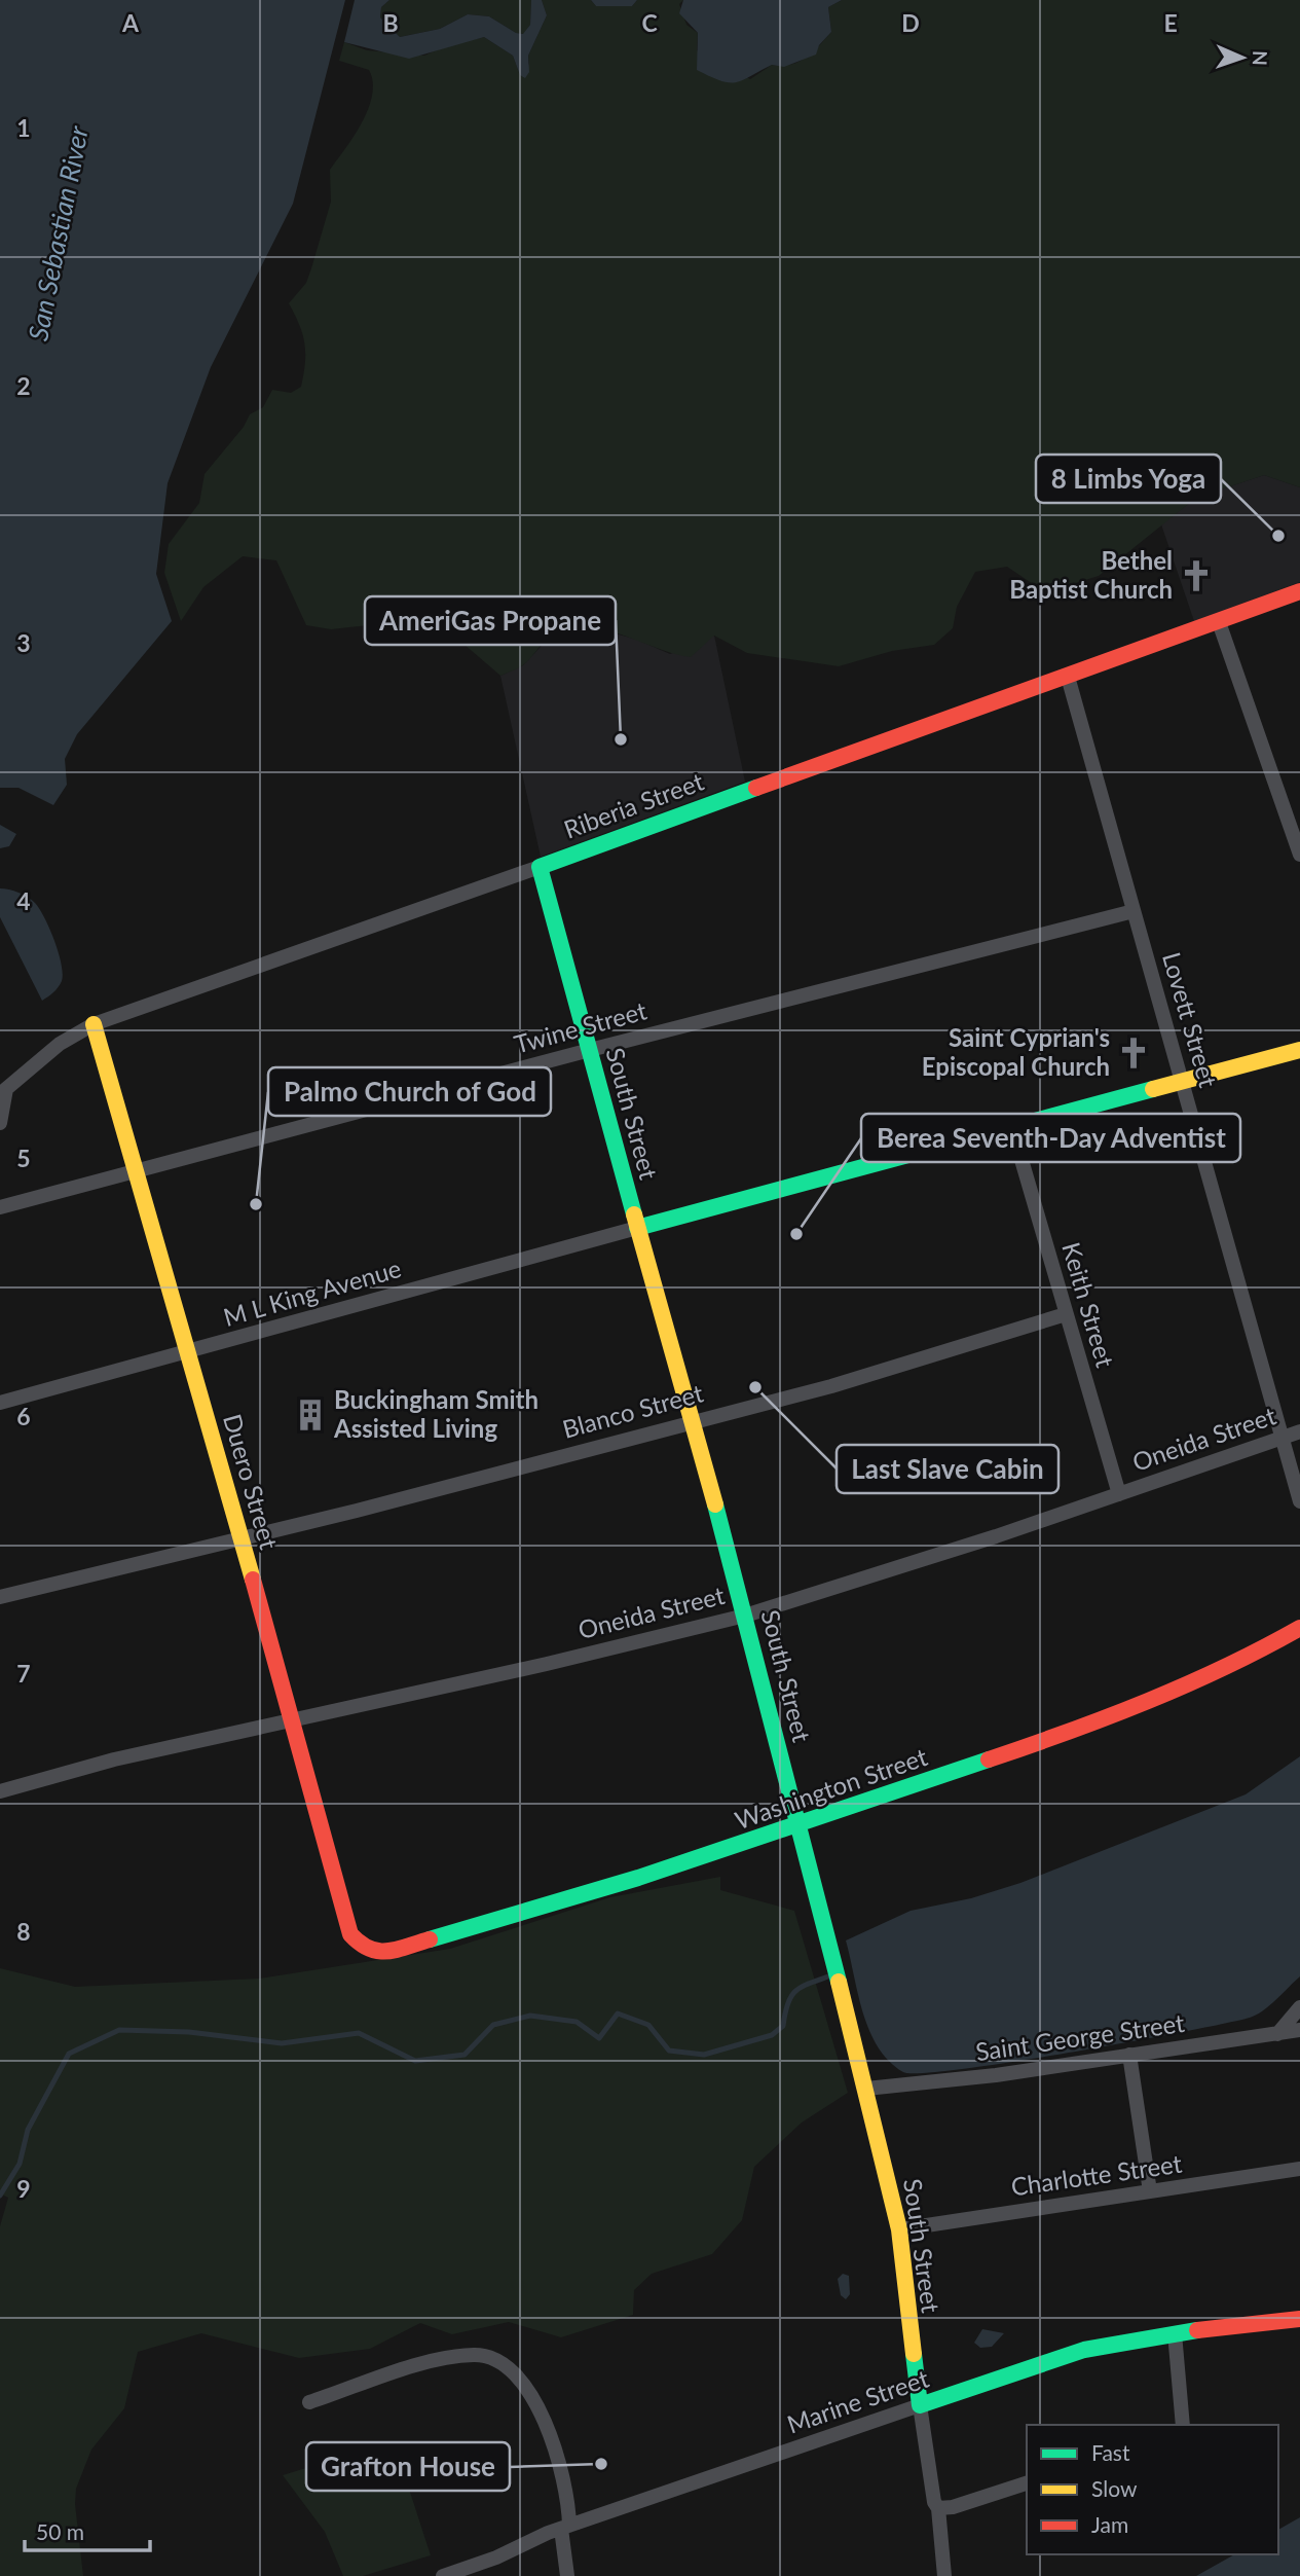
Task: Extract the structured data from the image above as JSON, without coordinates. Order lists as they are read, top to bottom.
{
  "streets": {
    "street": [
      "Riberia Street",
      "Lovett Street",
      "Twine Street",
      "South Street",
      "M L King Avenue",
      "Keith Street",
      "Blanco Street",
      "Oneida Street",
      "Duero Street",
      "Washington Street",
      "Saint George Street",
      "Charlotte Street",
      "Marine Street"
    ]
  },
  "crossings": [
    ["Riberia Street", "Lovett Street"],
    ["Riberia Street", "South Street"],
    ["Riberia Street", "Duero Street"],
    ["Lovett Street", "Twine Street"],
    ["Lovett Street", "Oneida Street"],
    ["Twine Street", "South Street"],
    ["Twine Street", "Duero Street"],
    ["South Street", "M L King Avenue"],
    ["South Street", "Blanco Street"],
    ["South Street", "Oneida Street"],
    ["South Street", "Washington Street"],
    ["South Street", "Saint George Street"],
    ["South Street", "Charlotte Street"],
    ["South Street", "Marine Street"],
    ["M L King Avenue", "Duero Street"],
    ["Keith Street", "Blanco Street"],
    ["Keith Street", "Oneida Street"],
    ["Blanco Street", "Duero Street"],
    ["Oneida Street", "Duero Street"],
    ["Duero Street", "Washington Street"]
  ],
  "water": ["San Sebastian River"],
  "places": {
    "other": [
      "8 Limbs Yoga",
      "AmeriGas Propane",
      "Palmo Church of God",
      "Berea Seventh-Day Adventist",
      "Last Slave Cabin",
      "Grafton House"
    ],
    "church": ["Bethel Baptist Church", "Saint Cyprian's Episcopal Church"],
    "building": ["Buckingham Smith Assisted Living"]
  },
  "legend": ["Fast", "Slow", "Jam"],
  "scale_bar": "50 m",
  "north": "right",
  "grid": {
    "columns": [
      "A",
      "B",
      "C",
      "D",
      "E"
    ],
    "rows": [
      "1",
      "2",
      "3",
      "4",
      "5",
      "6",
      "7",
      "8",
      "9"
    ]
  }
}
